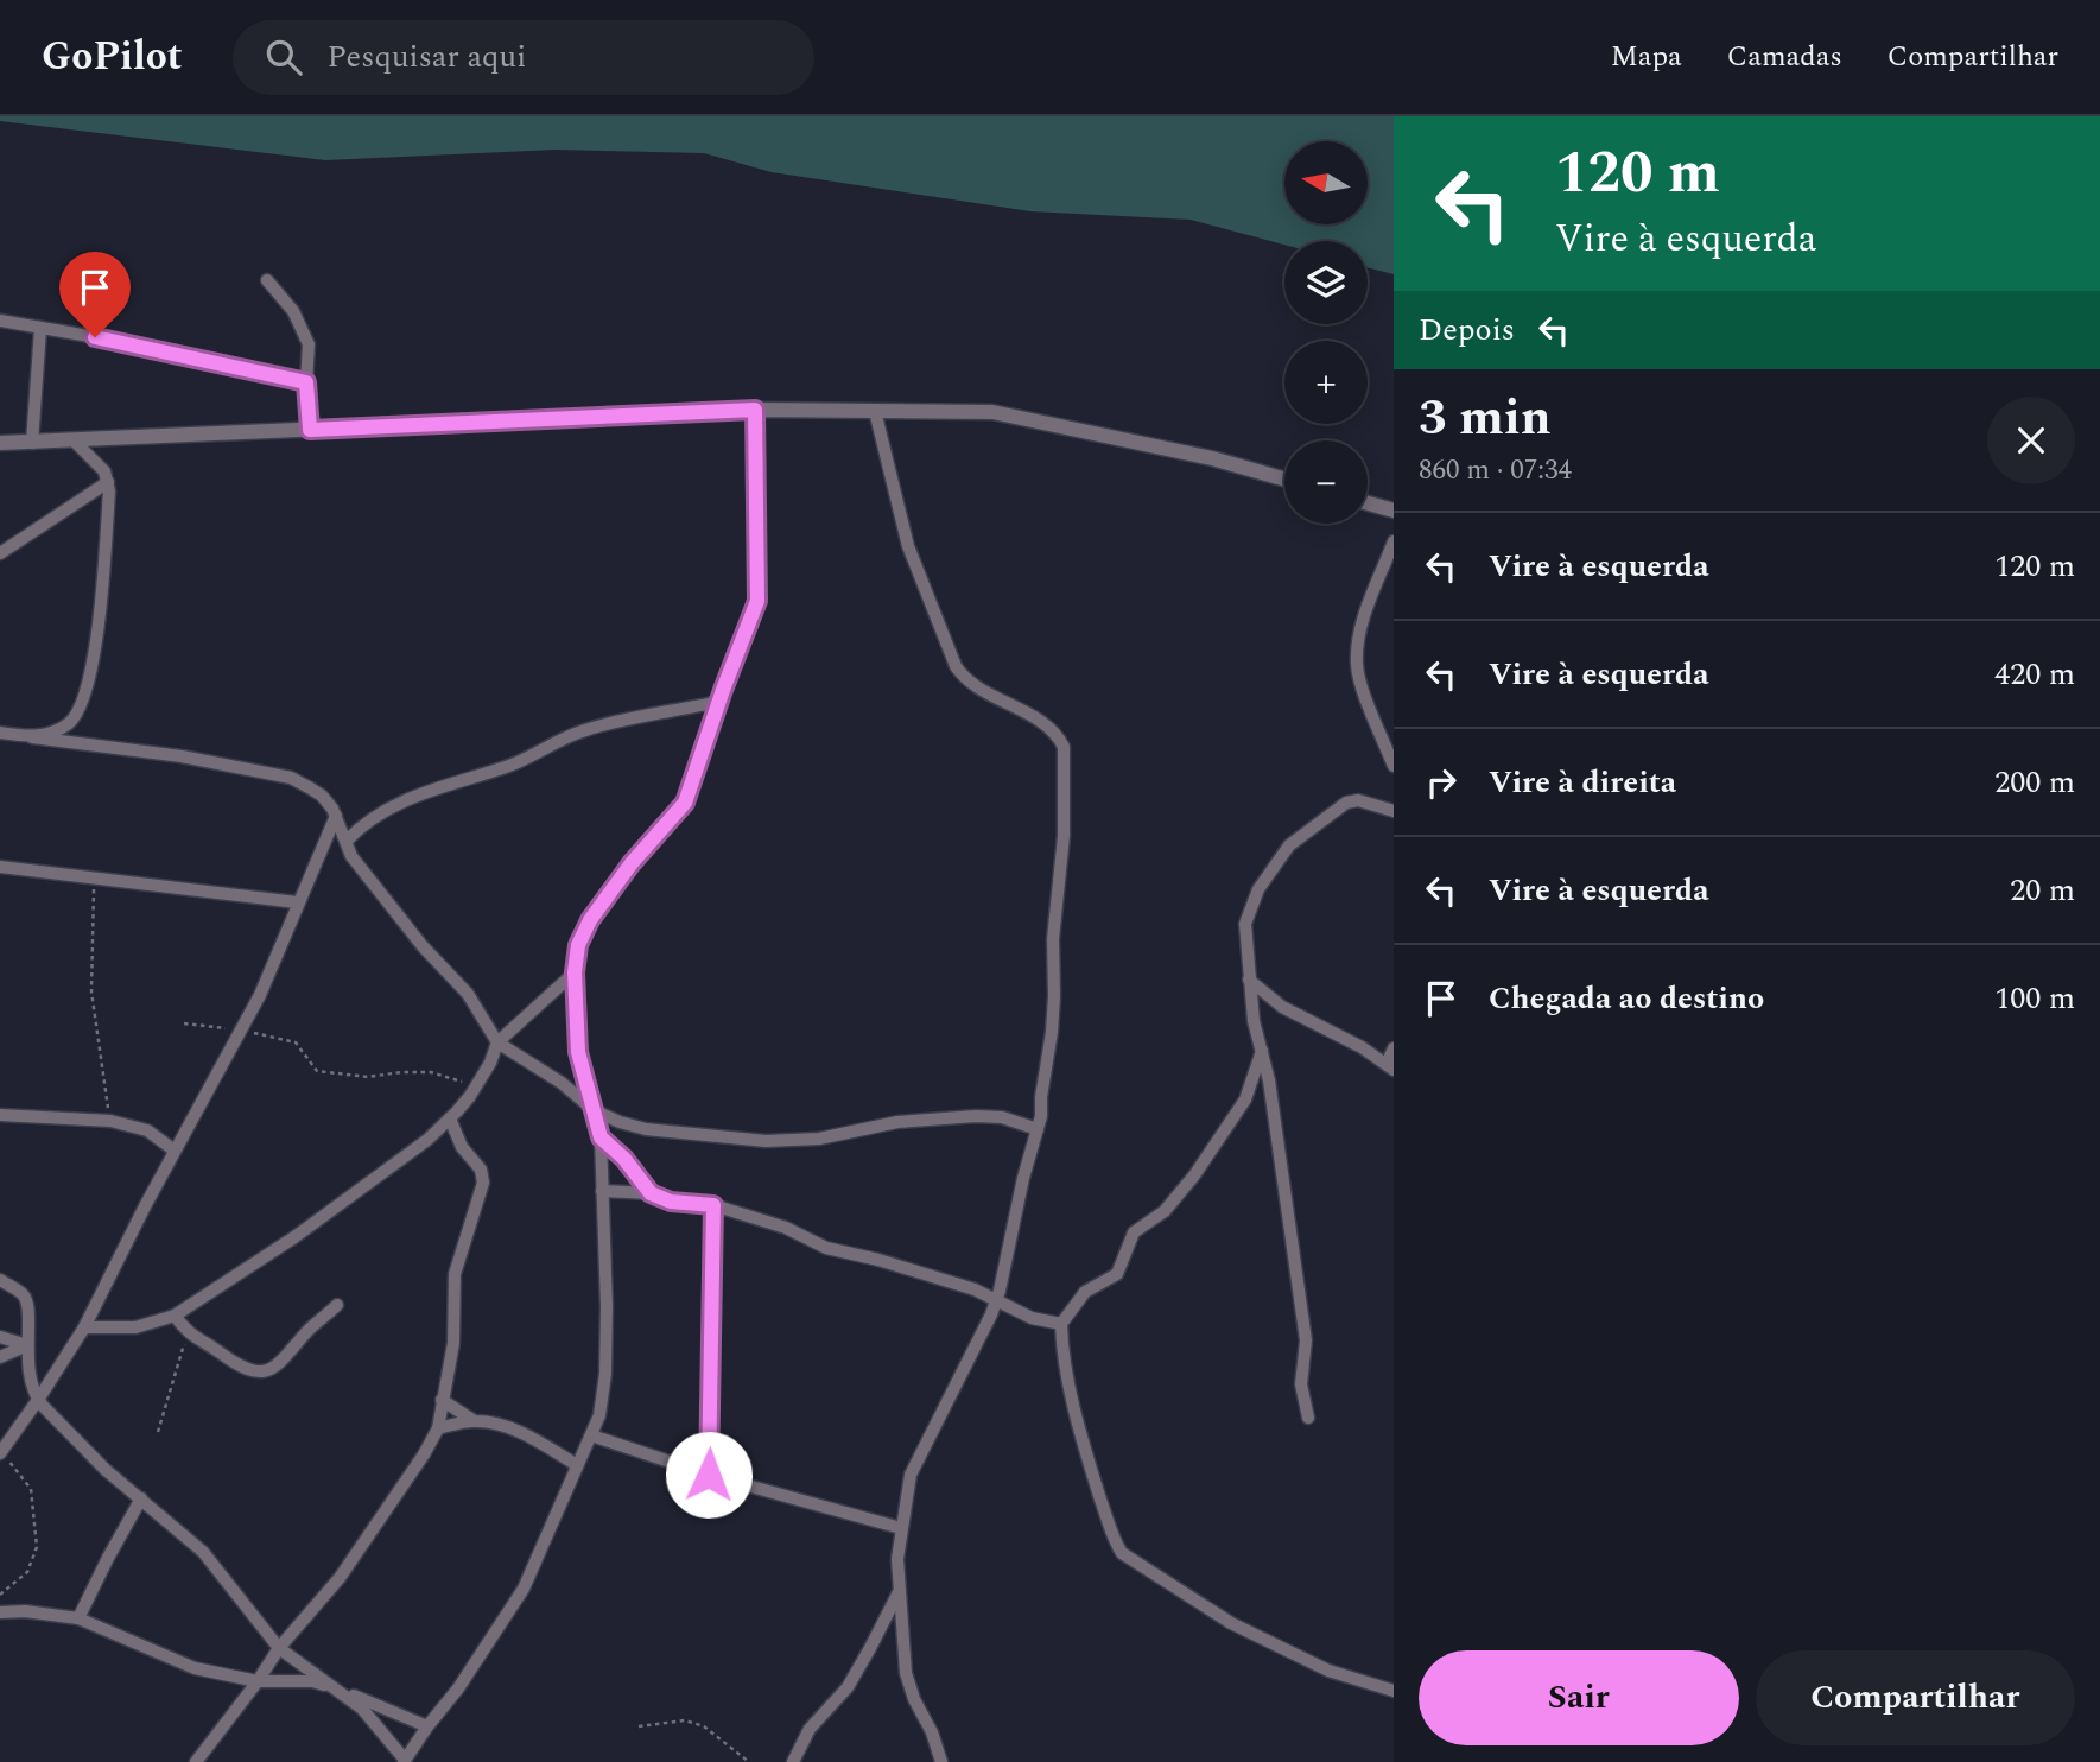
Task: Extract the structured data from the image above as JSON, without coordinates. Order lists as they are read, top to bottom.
{
  "north": "left",
  "page": {
    "header": "GoPilot",
    "search": "Pesquisar aqui",
    "nav": ["Mapa", "Camadas", "Compartilhar"],
    "turn": ["120 m", "Vire à esquerda"],
    "map_buttons": ["+", "−"],
    "then": "Depois",
    "heading": ["3 min", "860 m · 07:34"],
    "list": [
      {
        "name": "Vire à esquerda",
        "value": "120 m"
      },
      {
        "name": "Vire à esquerda",
        "value": "420 m"
      },
      {
        "name": "Vire à direita",
        "value": "200 m"
      },
      {
        "name": "Vire à esquerda",
        "value": "20 m"
      },
      {
        "name": "Chegada ao destino",
        "value": "100 m"
      }
    ],
    "buttons": ["Sair", "Compartilhar"]
  }
}
